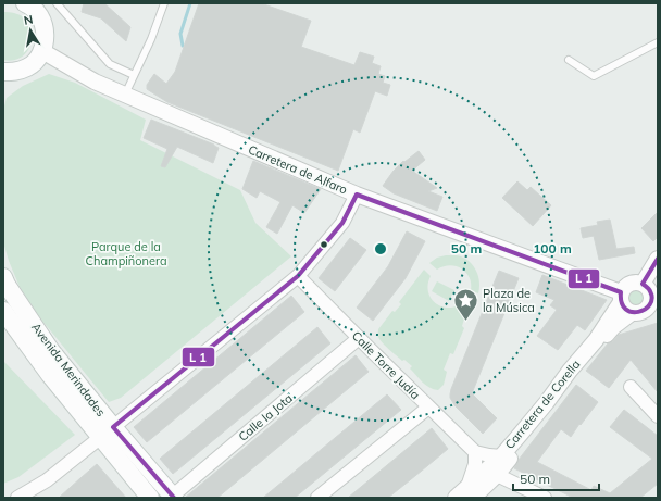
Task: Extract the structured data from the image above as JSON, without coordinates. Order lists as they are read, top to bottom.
{
  "streets": {
    "main road": ["Avenida Merindades"],
    "street": [
      "Carretera de Alfaro",
      "Calle Torre Judía",
      "Carretera de Corella",
      "Calle la Jota"
    ]
  },
  "crossings": [
    ["Carretera de Alfaro", "Carretera de Corella"],
    ["Calle Torre Judía", "Calle la Jota"],
    ["Avenida Merindades", "Calle la Jota"]
  ],
  "parks": ["Parque de la Champiñonera"],
  "places": {
    "place": ["Plaza de la Música"]
  },
  "scale_bar": "50 m",
  "north": "top",
  "rings": ["50 m", "100 m"]
}
